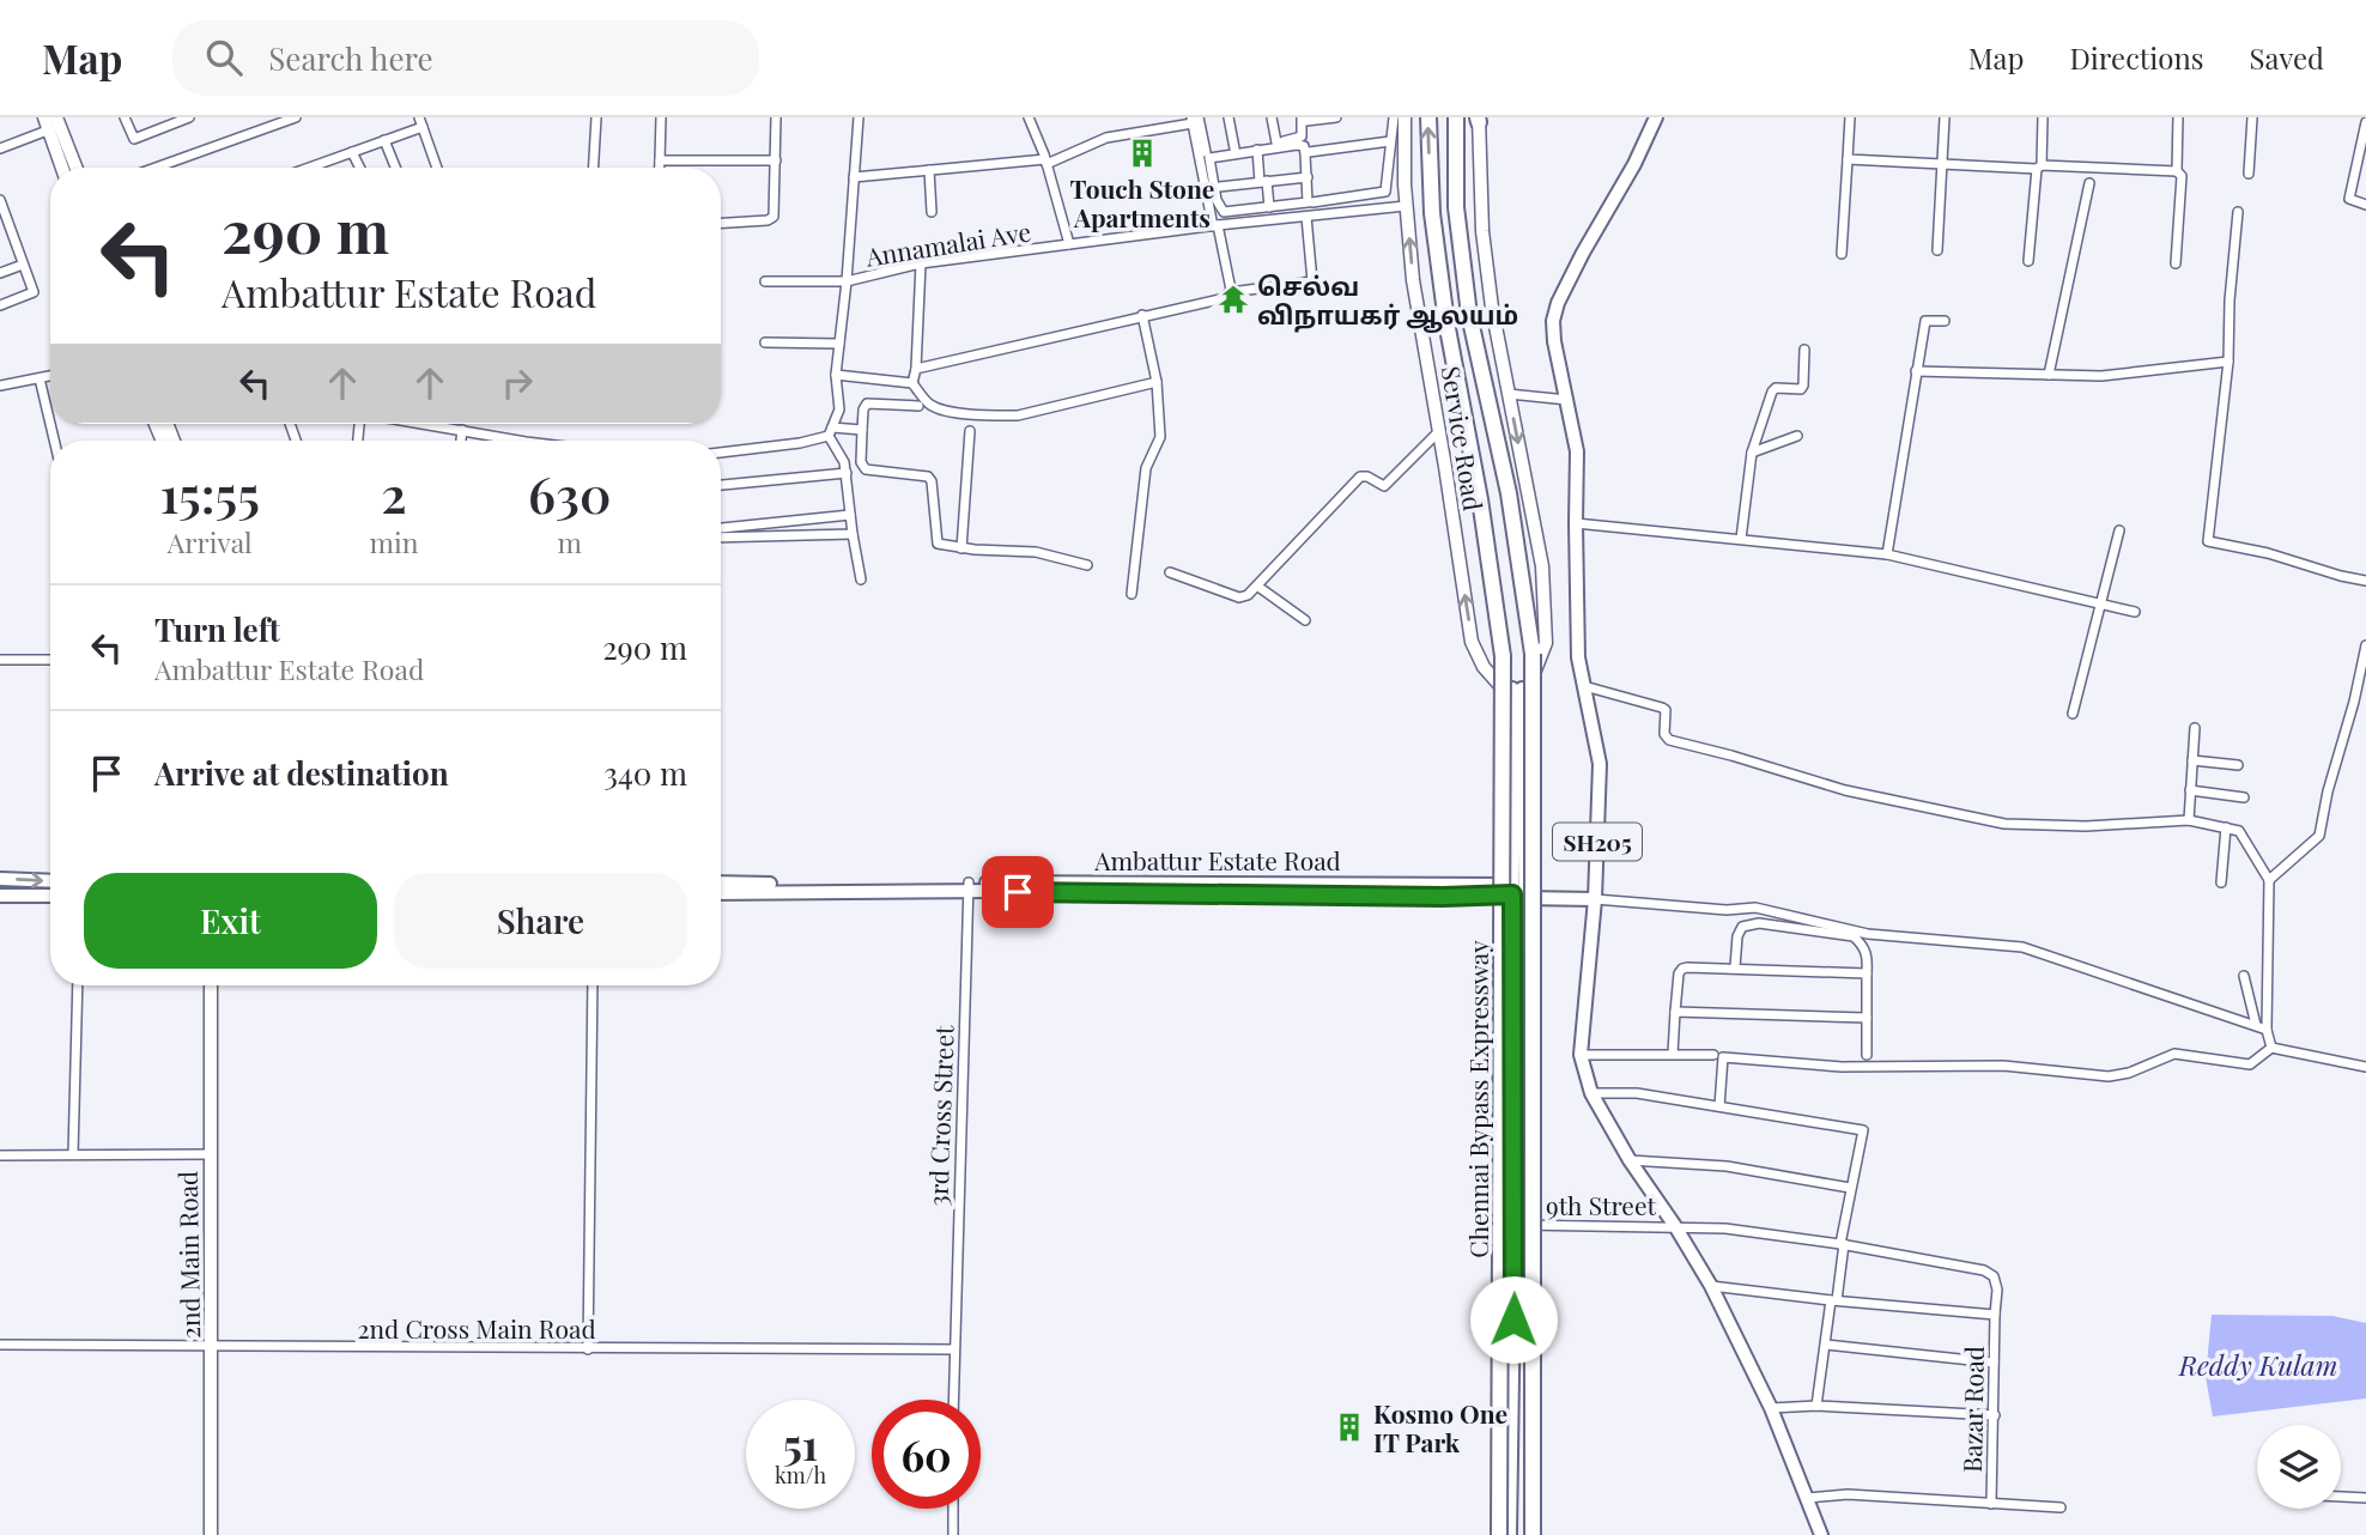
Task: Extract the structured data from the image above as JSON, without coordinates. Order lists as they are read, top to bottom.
{
  "streets": {
    "highway": ["Chennai Bypass Expressway"],
    "main road": ["SH205", "Ambattur Estate Road"],
    "street": [
      "Annamalai Ave",
      "Service Road",
      "3rd Cross Street",
      "9th Street",
      "2nd Main Road",
      "2nd Cross Main Road",
      "Bazar Road"
    ]
  },
  "crossings": [
    ["Annamalai Ave", "Service Road"],
    ["SH205", "Ambattur Estate Road"],
    ["SH205", "9th Street"],
    ["Ambattur Estate Road", "3rd Cross Street"],
    ["3rd Cross Street", "2nd Cross Main Road"],
    ["9th Street", "Bazar Road"],
    ["2nd Main Road", "2nd Cross Main Road"]
  ],
  "water": ["Reddy Kulam"],
  "places": {
    "building": ["Touch Stone Apartments", "Kosmo One IT Park"],
    "temple": ["செல்வ விநாயகர் ஆலயம்"]
  },
  "page": {
    "header": "Map",
    "search": "Search here",
    "nav": ["Map", "Directions", "Saved"],
    "turn": ["290 m", "Ambattur Estate Road"],
    "eta": [
      "15:55",
      "Arrival",
      "2",
      "min",
      "630",
      "m"
    ],
    "list": [
      {
        "name": "Turn left",
        "note": "Ambattur Estate Road",
        "value": "290 m"
      },
      {
        "name": "Arrive at destination",
        "value": "340 m"
      }
    ],
    "buttons": ["Exit", "Share"],
    "speed": "51 km/h",
    "limit": "60"
  }
}
